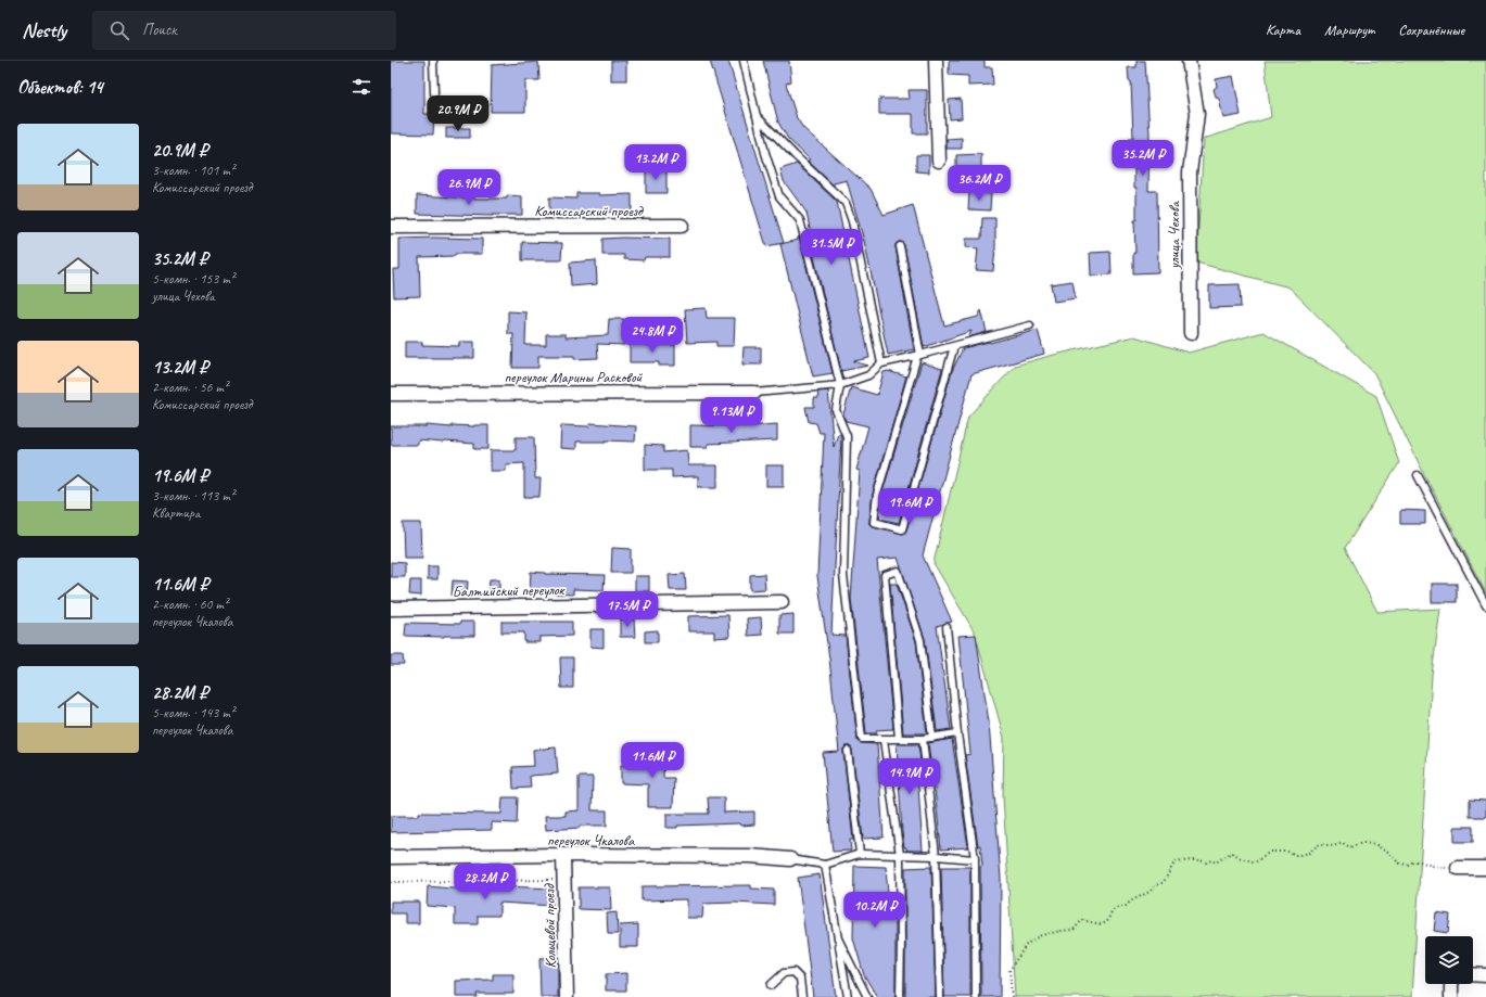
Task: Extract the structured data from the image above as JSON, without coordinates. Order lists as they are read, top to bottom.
{
  "streets": {
    "street": [
      "Комиссарский проезд",
      "улица Чехова",
      "переулок Марины Расковой",
      "Балтийский переулок",
      "переулок Чкалова",
      "Кольцевой проезд"
    ]
  },
  "crossings": [
    ["переулок Чкалова", "Кольцевой проезд"]
  ],
  "page": {
    "header": "Nestly",
    "search": "Поиск",
    "nav": ["Карта", "Маршрут", "Сохранённые"],
    "heading": "Объектов: 14",
    "price": [
      "20.9M ₽",
      "35.2M ₽",
      "13.2M ₽",
      "36.2M ₽",
      "26.9M ₽",
      "31.5M ₽",
      "24.8M ₽",
      "9.13M ₽",
      "19.6M ₽",
      "17.5M ₽",
      "11.6M ₽",
      "14.9M ₽",
      "28.2M ₽",
      "10.2M ₽"
    ],
    "list": [
      {
        "name": "20.9M ₽",
        "note": "3-комн. · 101 m² · Комиссарский проезд"
      },
      {
        "name": "35.2M ₽",
        "note": "5-комн. · 153 m² · улица Чехова"
      },
      {
        "name": "13.2M ₽",
        "note": "2-комн. · 56 m² · Комиссарский проезд"
      },
      {
        "name": "19.6M ₽",
        "note": "3-комн. · 113 m² · Квартира"
      },
      {
        "name": "11.6M ₽",
        "note": "2-комн. · 60 m² · переулок Чкалова"
      },
      {
        "name": "28.2M ₽",
        "note": "5-комн. · 143 m² · переулок Чкалова"
      }
    ]
  }
}
